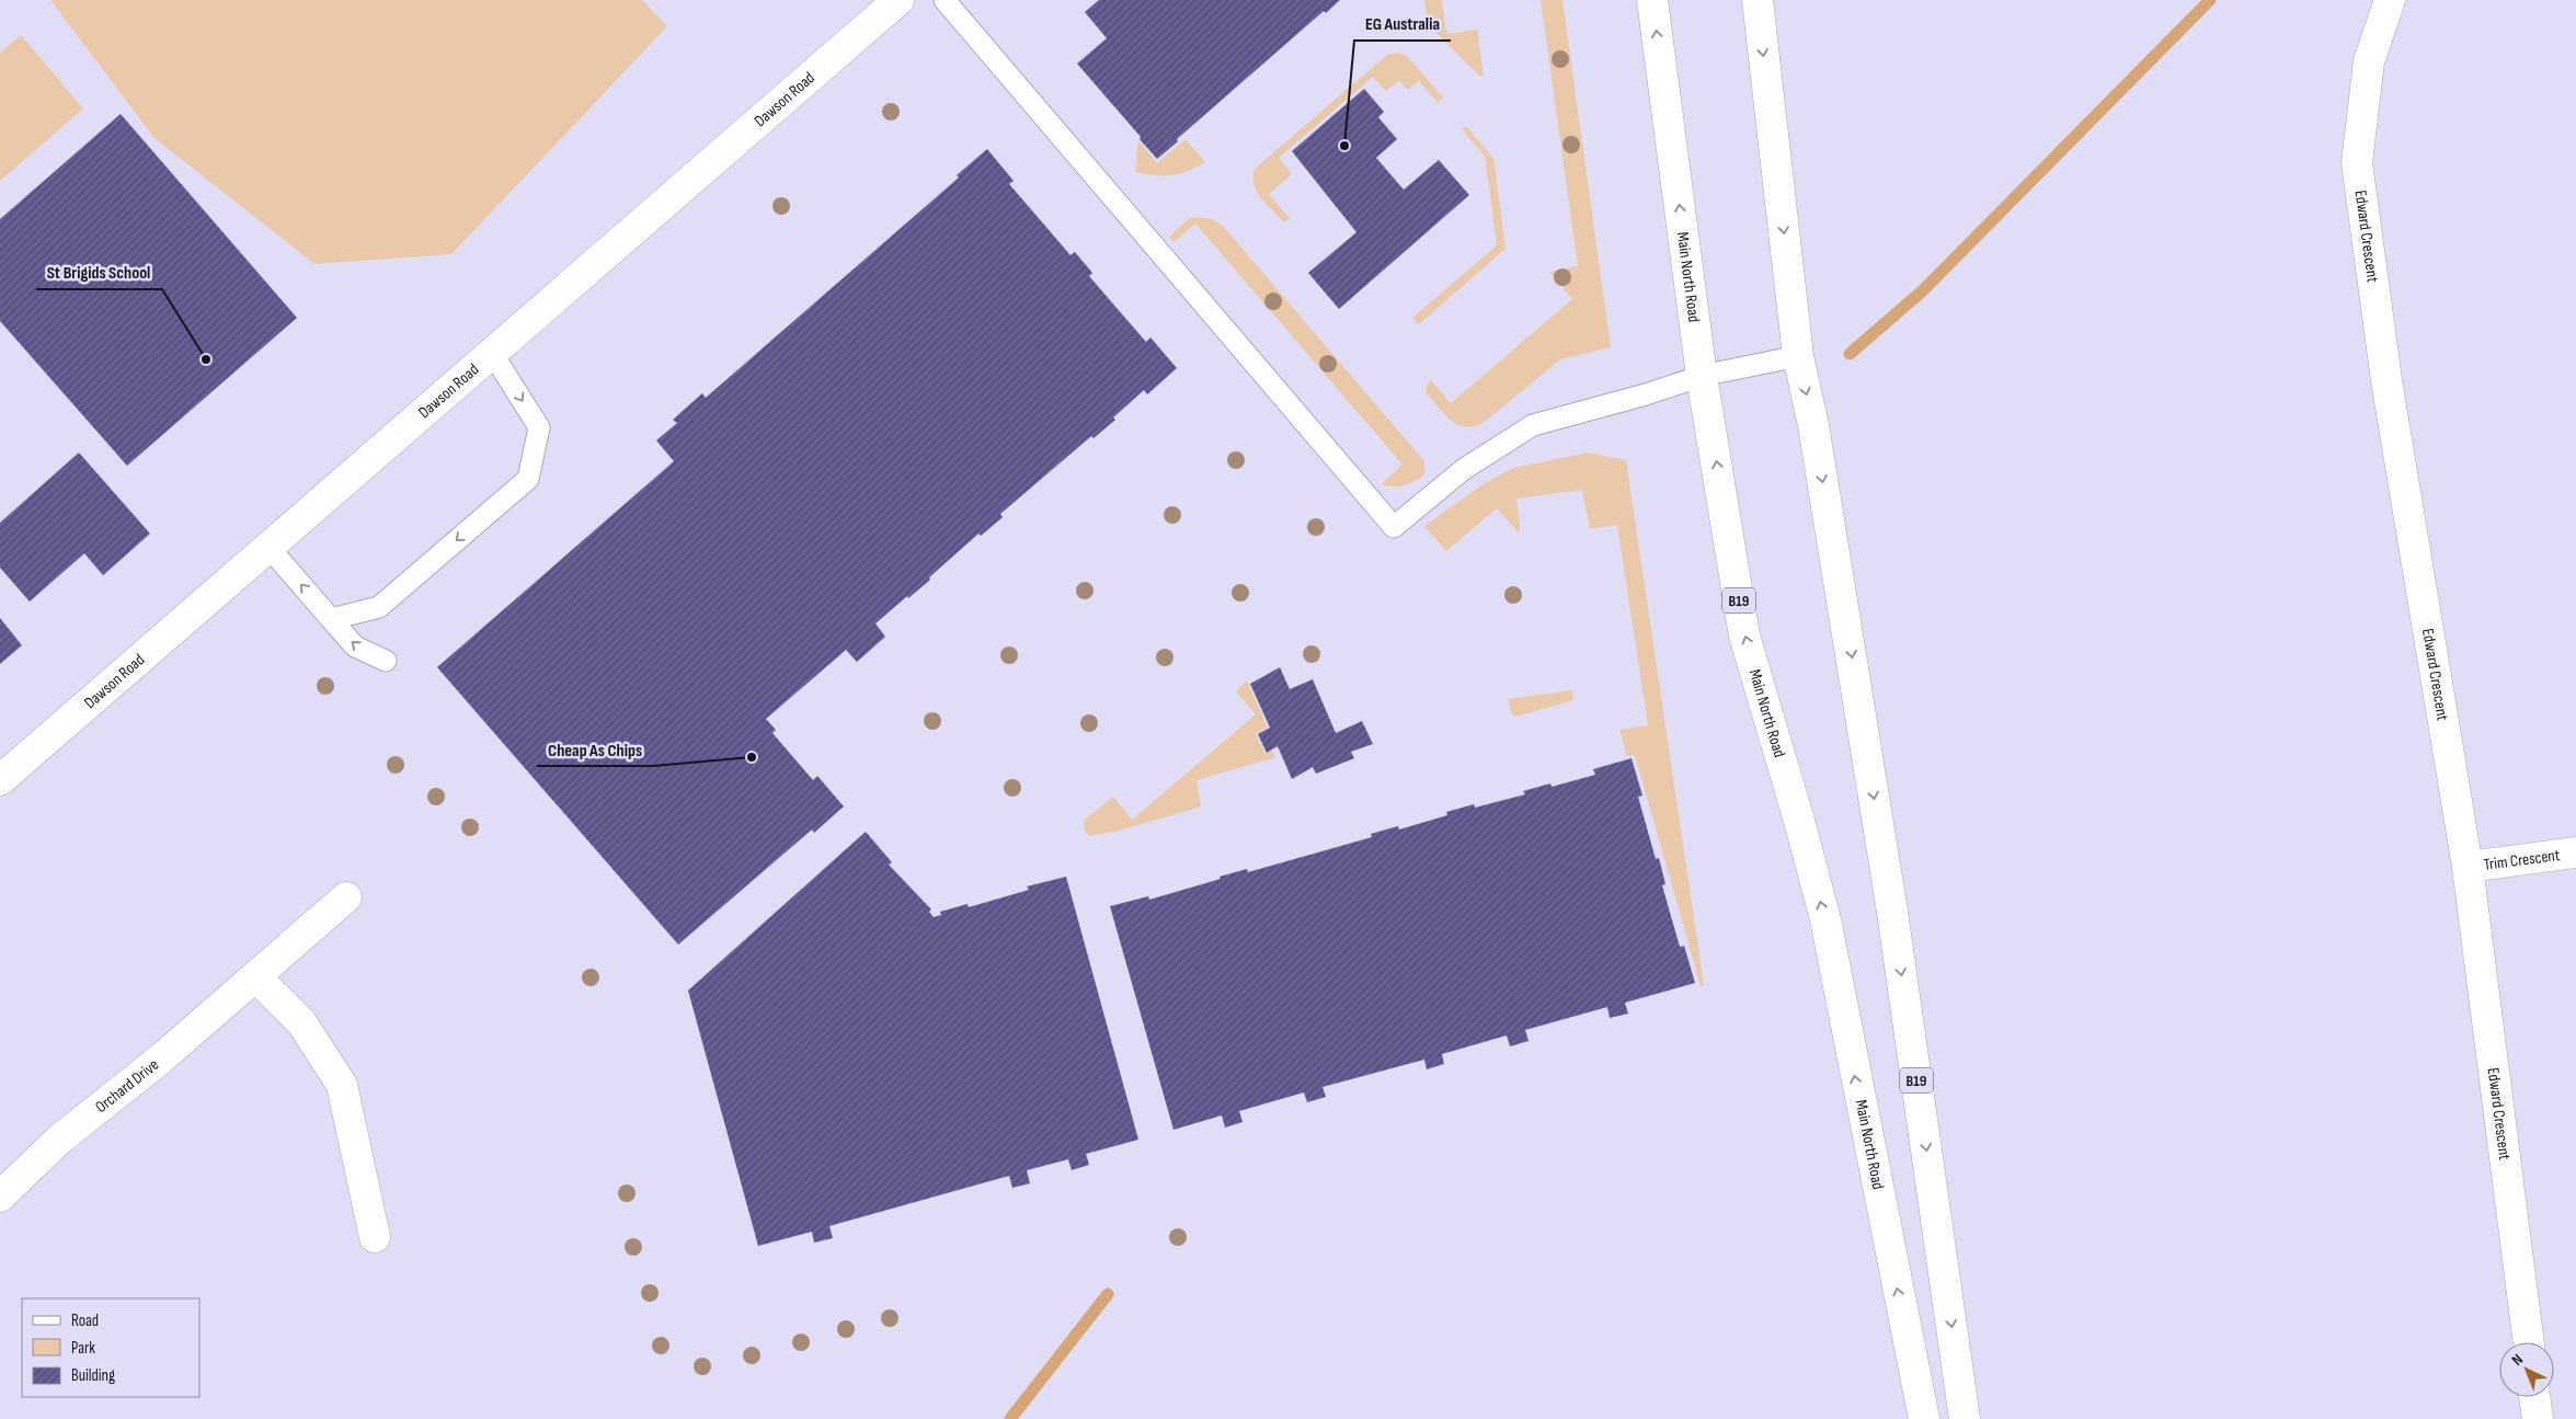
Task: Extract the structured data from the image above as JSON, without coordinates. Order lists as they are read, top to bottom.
{
  "streets": {
    "street": [
      "Dawson Road",
      "Edward Crescent",
      "Main North Road",
      "B19",
      "Trim Crescent",
      "Orchard Drive"
    ]
  },
  "crossings": [
    ["Edward Crescent", "Trim Crescent"]
  ],
  "places": ["EG Australia", "St Brigids School", "Cheap As Chips"],
  "legend": ["Road", "Park", "Building"],
  "north": "top left"
}
